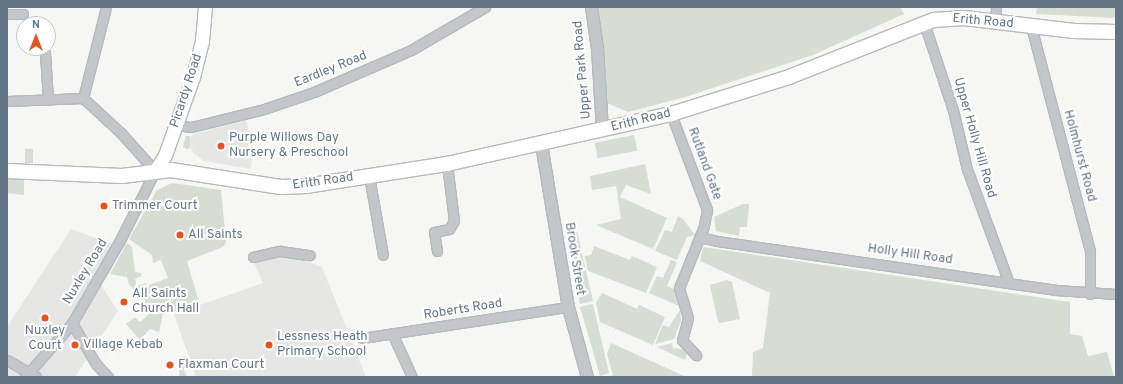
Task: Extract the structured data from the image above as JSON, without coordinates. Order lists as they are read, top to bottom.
{
  "streets": {
    "main road": ["Erith Road", "Picardy Road"],
    "street": [
      "Eardley Road",
      "Upper Park Road",
      "Upper Holly Hill Road",
      "Holmhurst Road",
      "Rutland Gate",
      "Holly Hill Road",
      "Brook Street",
      "Nuxley Road",
      "Roberts Road"
    ]
  },
  "crossings": [
    ["Erith Road", "Upper Park Road"],
    ["Erith Road", "Picardy Road"],
    ["Erith Road", "Upper Holly Hill Road"],
    ["Erith Road", "Holmhurst Road"],
    ["Erith Road", "Rutland Gate"],
    ["Erith Road", "Brook Street"],
    ["Erith Road", "Nuxley Road"],
    ["Eardley Road", "Picardy Road"],
    ["Picardy Road", "Nuxley Road"],
    ["Upper Holly Hill Road", "Holly Hill Road"],
    ["Holmhurst Road", "Holly Hill Road"],
    ["Rutland Gate", "Holly Hill Road"],
    ["Brook Street", "Roberts Road"]
  ],
  "places": [
    "Purple Willows Day Nursery & Preschool",
    "Trimmer Court",
    "All Saints",
    "All Saints Church Hall",
    "Nuxley Court",
    "Village Kebab",
    "Lessness Heath Primary School",
    "Flaxman Court"
  ],
  "north": "top"
}
